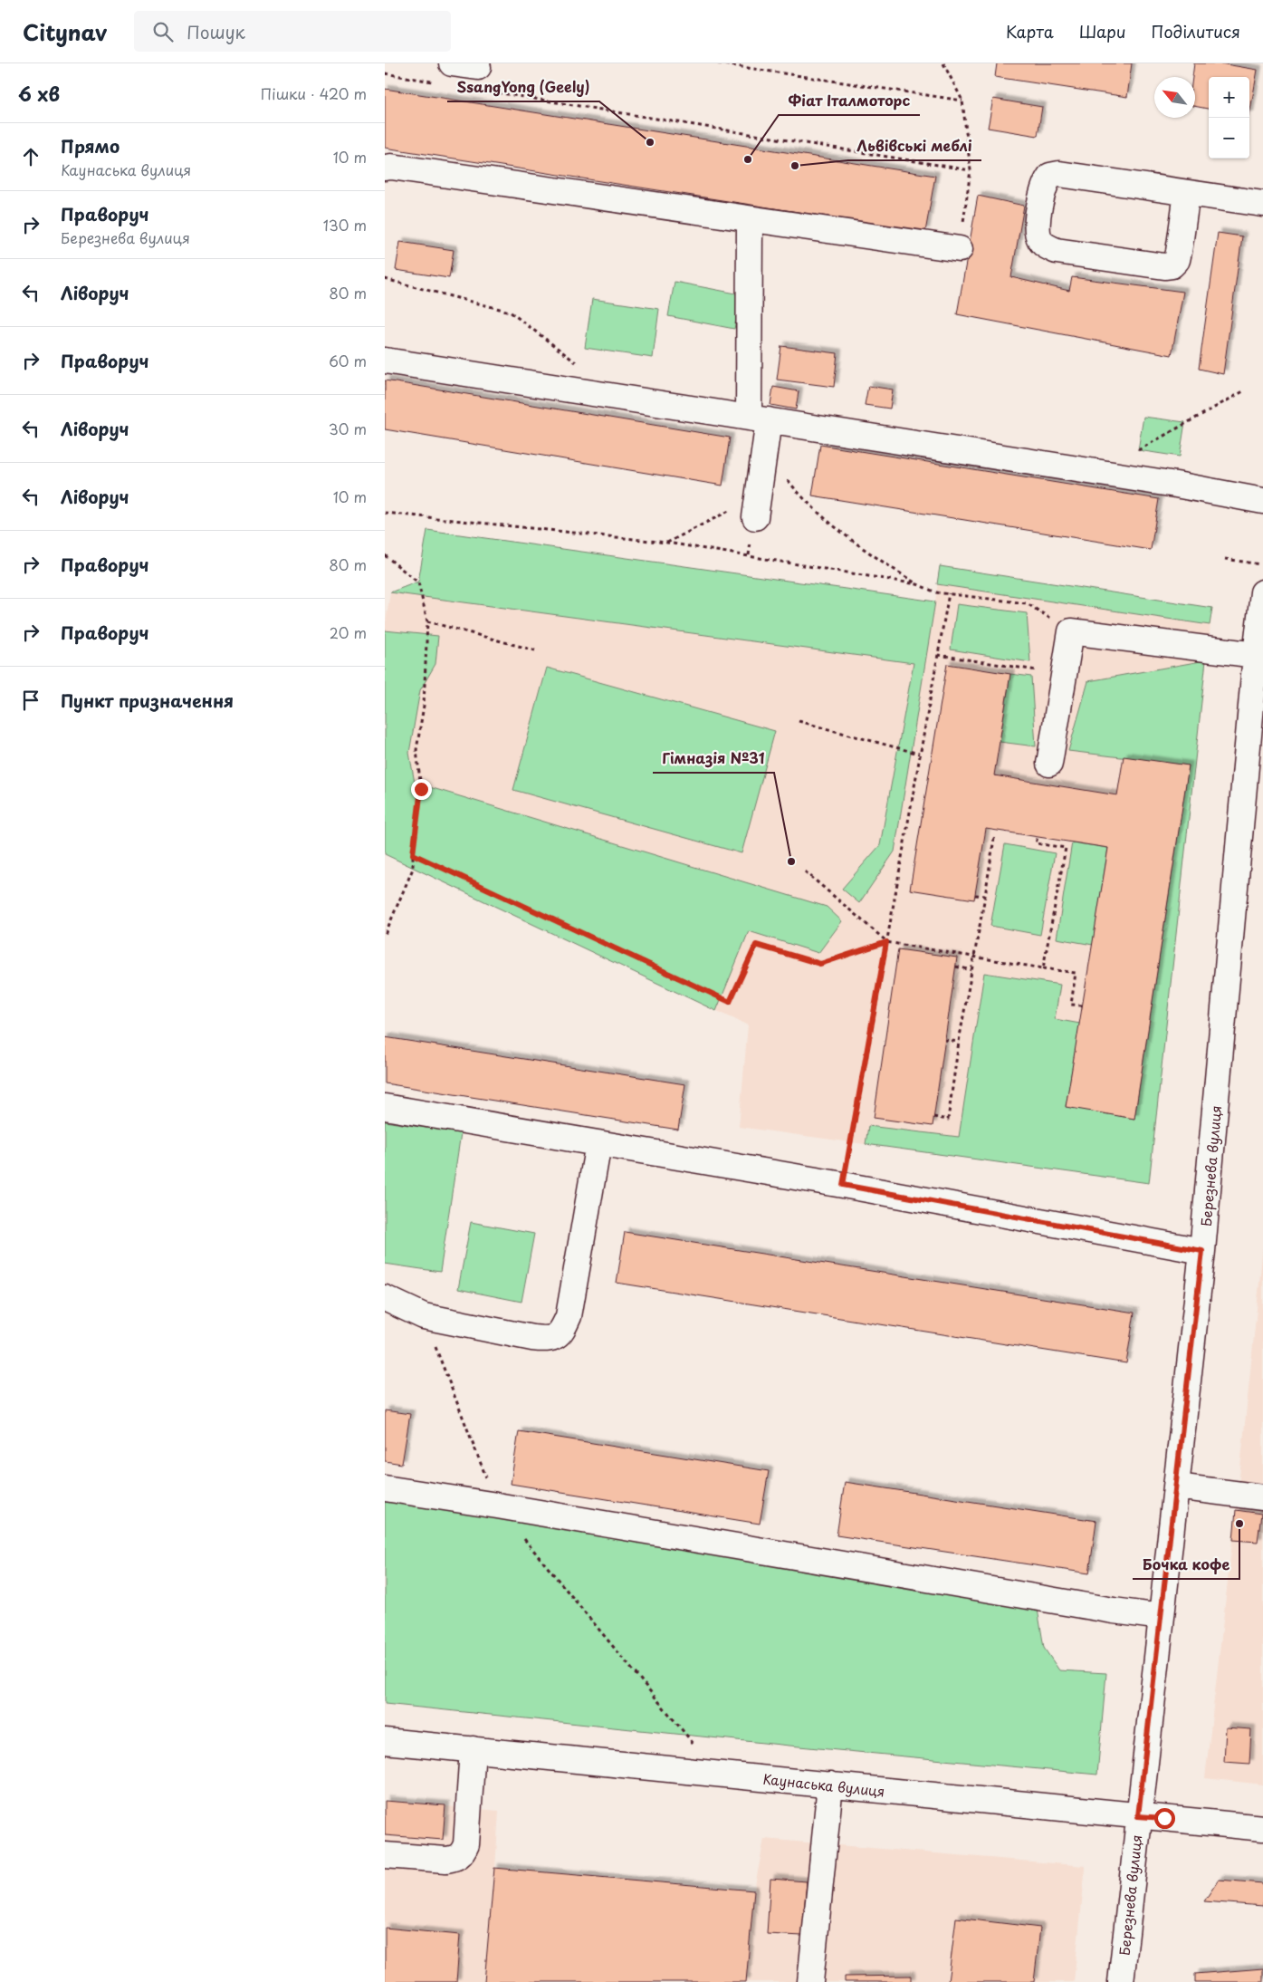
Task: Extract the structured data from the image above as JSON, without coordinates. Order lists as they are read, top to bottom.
{
  "streets": {
    "street": ["Березнева вулиця", "Каунаська вулиця"]
  },
  "crossings": [
    ["Березнева вулиця", "Каунаська вулиця"]
  ],
  "places": [
    "SsangYong (Geely)",
    "Фіат Італмоторс",
    "Львівські меблі",
    "Гімназія №31",
    "Бочка кофе"
  ],
  "north": "top left",
  "page": {
    "header": "Citynav",
    "search": "Пошук",
    "nav": ["Карта", "Шари", "Поділитися"],
    "heading": ["6 хв", "Пішки · 420 m"],
    "map_buttons": ["+", "−"],
    "list": [
      ["Прямо", "Каунаська вулиця", "10 m"],
      ["Праворуч", "Березнева вулиця", "130 m"],
      ["Ліворуч", "80 m"],
      ["Праворуч", "60 m"],
      ["Ліворуч", "30 m"],
      ["Ліворуч", "10 m"],
      ["Праворуч", "80 m"],
      ["Праворуч", "20 m"],
      "Пункт призначення"
    ]
  }
}
